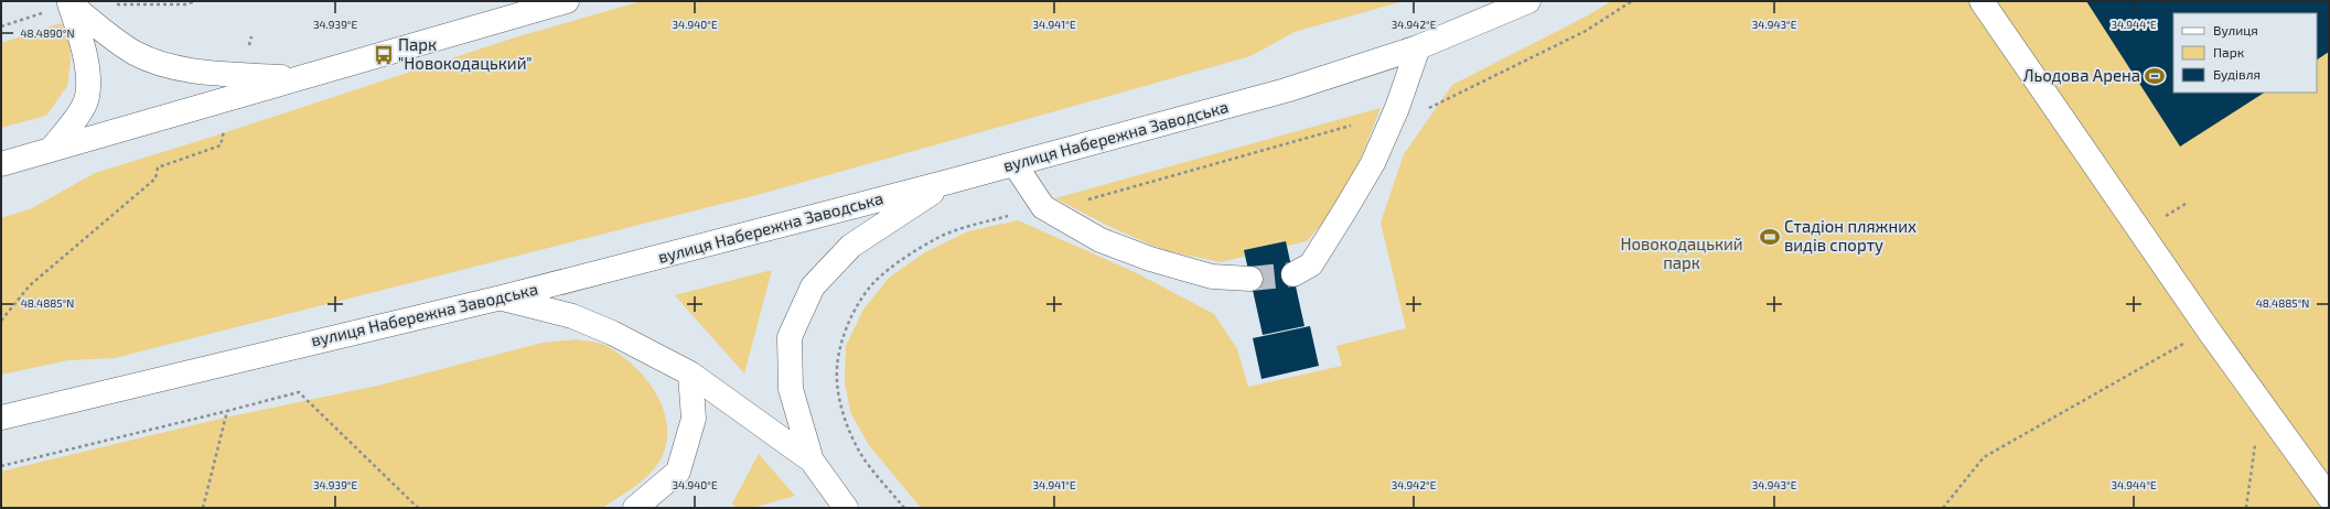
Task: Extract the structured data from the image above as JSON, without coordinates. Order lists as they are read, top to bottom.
{
  "streets": {
    "main road": ["вулиця Набережна Заводська"]
  },
  "parks": ["Новокодацький парк"],
  "places": {
    "bus stop": ["Парк \"Новокодацький\""],
    "sports": ["Льодова Арена", "Стадіон пляжних видів спорту"]
  },
  "legend": ["Вулиця", "Парк", "Будівля"],
  "coordinates": [
    "34.939°E",
    "34.940°E",
    "34.941°E",
    "34.942°E",
    "34.943°E",
    "34.944°E",
    "48.4890°N",
    "48.4885°N"
  ]
}
